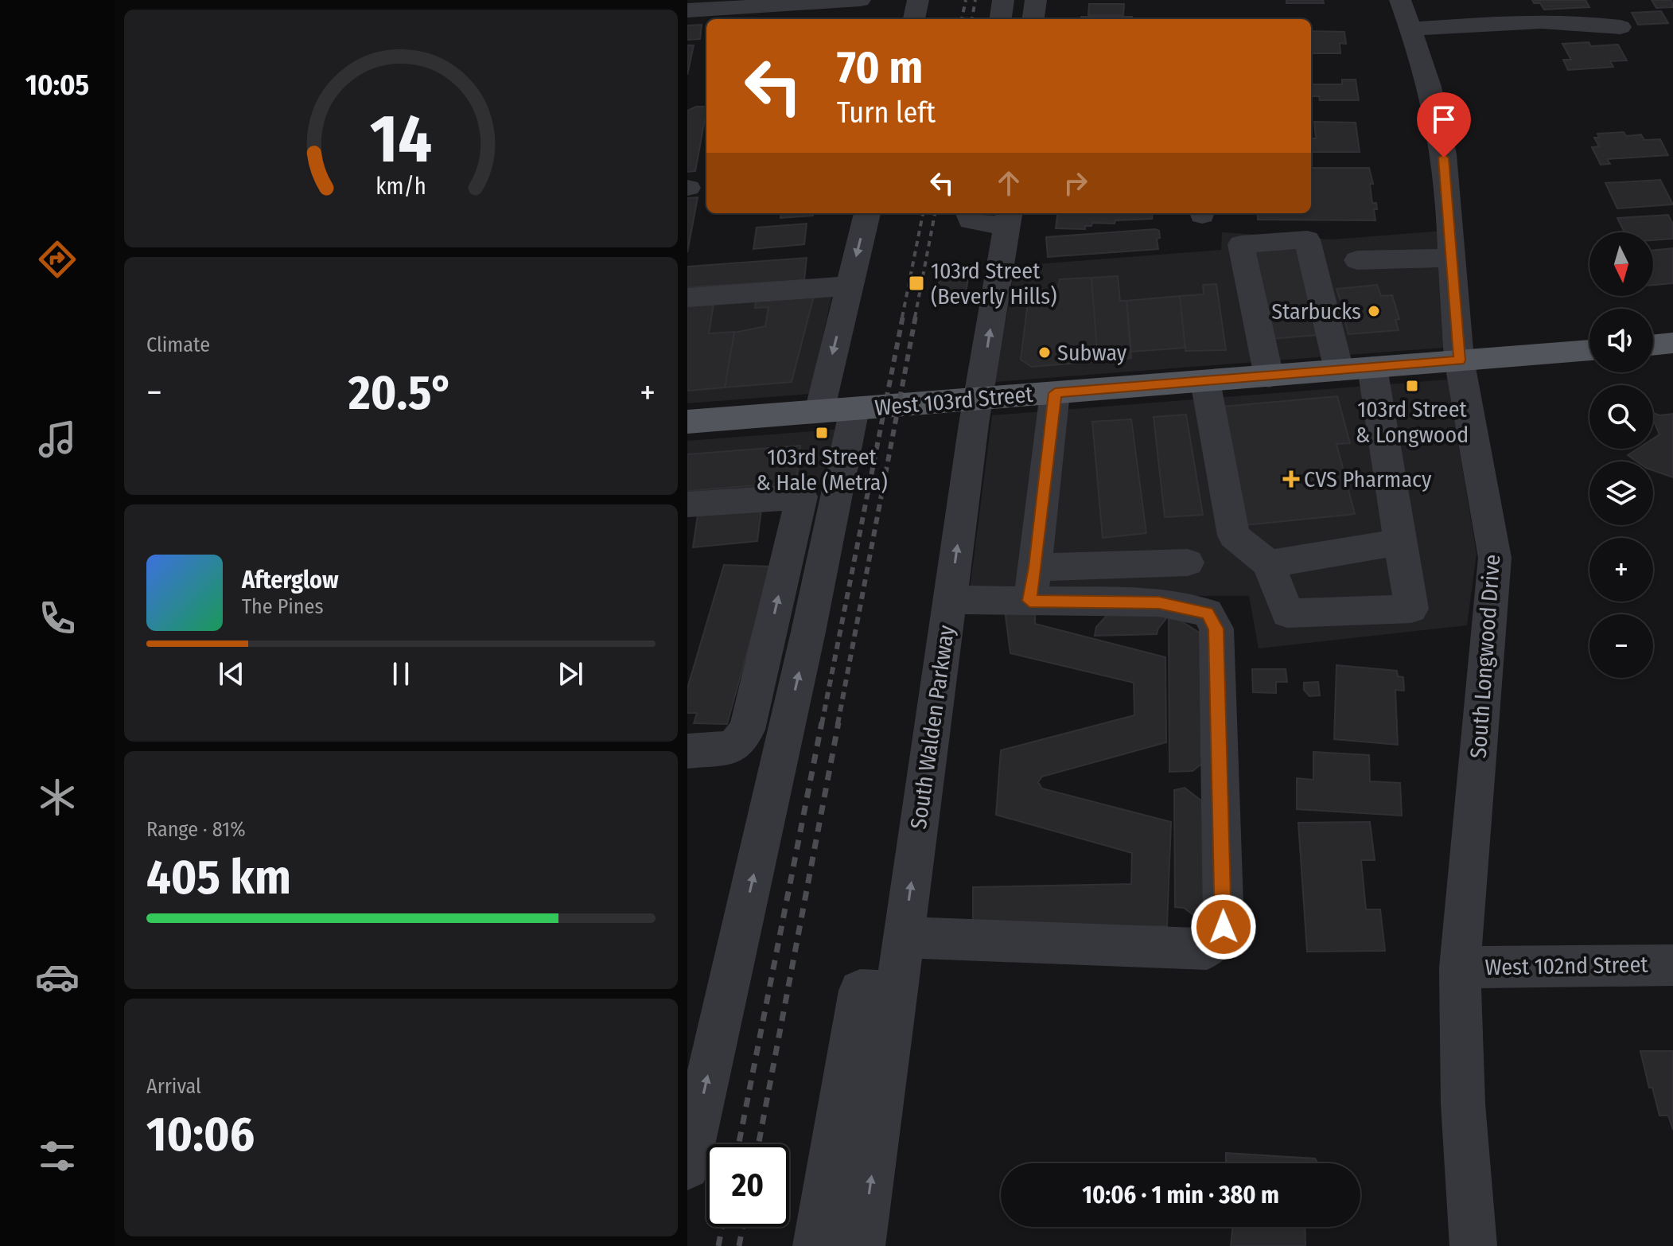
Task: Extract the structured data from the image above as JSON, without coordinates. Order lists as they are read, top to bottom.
{
  "streets": {
    "main road": ["West 103rd Street"],
    "street": ["South Longwood Drive", "South Walden Parkway", "West 102nd Street"]
  },
  "crossings": [
    ["West 103rd Street", "South Longwood Drive"],
    ["West 103rd Street", "South Walden Parkway"],
    ["South Longwood Drive", "West 102nd Street"]
  ],
  "places": {
    "transit": ["103rd Street (Beverly Hills)", "103rd Street & Longwood", "103rd Street & Hale (Metra)"],
    "other": ["Starbucks", "Subway"],
    "health": ["CVS Pharmacy"]
  },
  "north": "bottom",
  "page": {
    "tabs": "10:05",
    "turn": ["70 m", "Turn left"],
    "map_buttons": ["+", "−"],
    "tile": [
      "Climate",
      ["Range · 81%", "405 km"],
      ["Arrival", "10:06"]
    ],
    "heat": ["−", "20.5°", "+"],
    "song": ["Afterglow", "The Pines"],
    "limit": "20",
    "trip": "10:06 · 1 min · 380 m",
    "gauge": ["14", "km/h"]
  }
}
